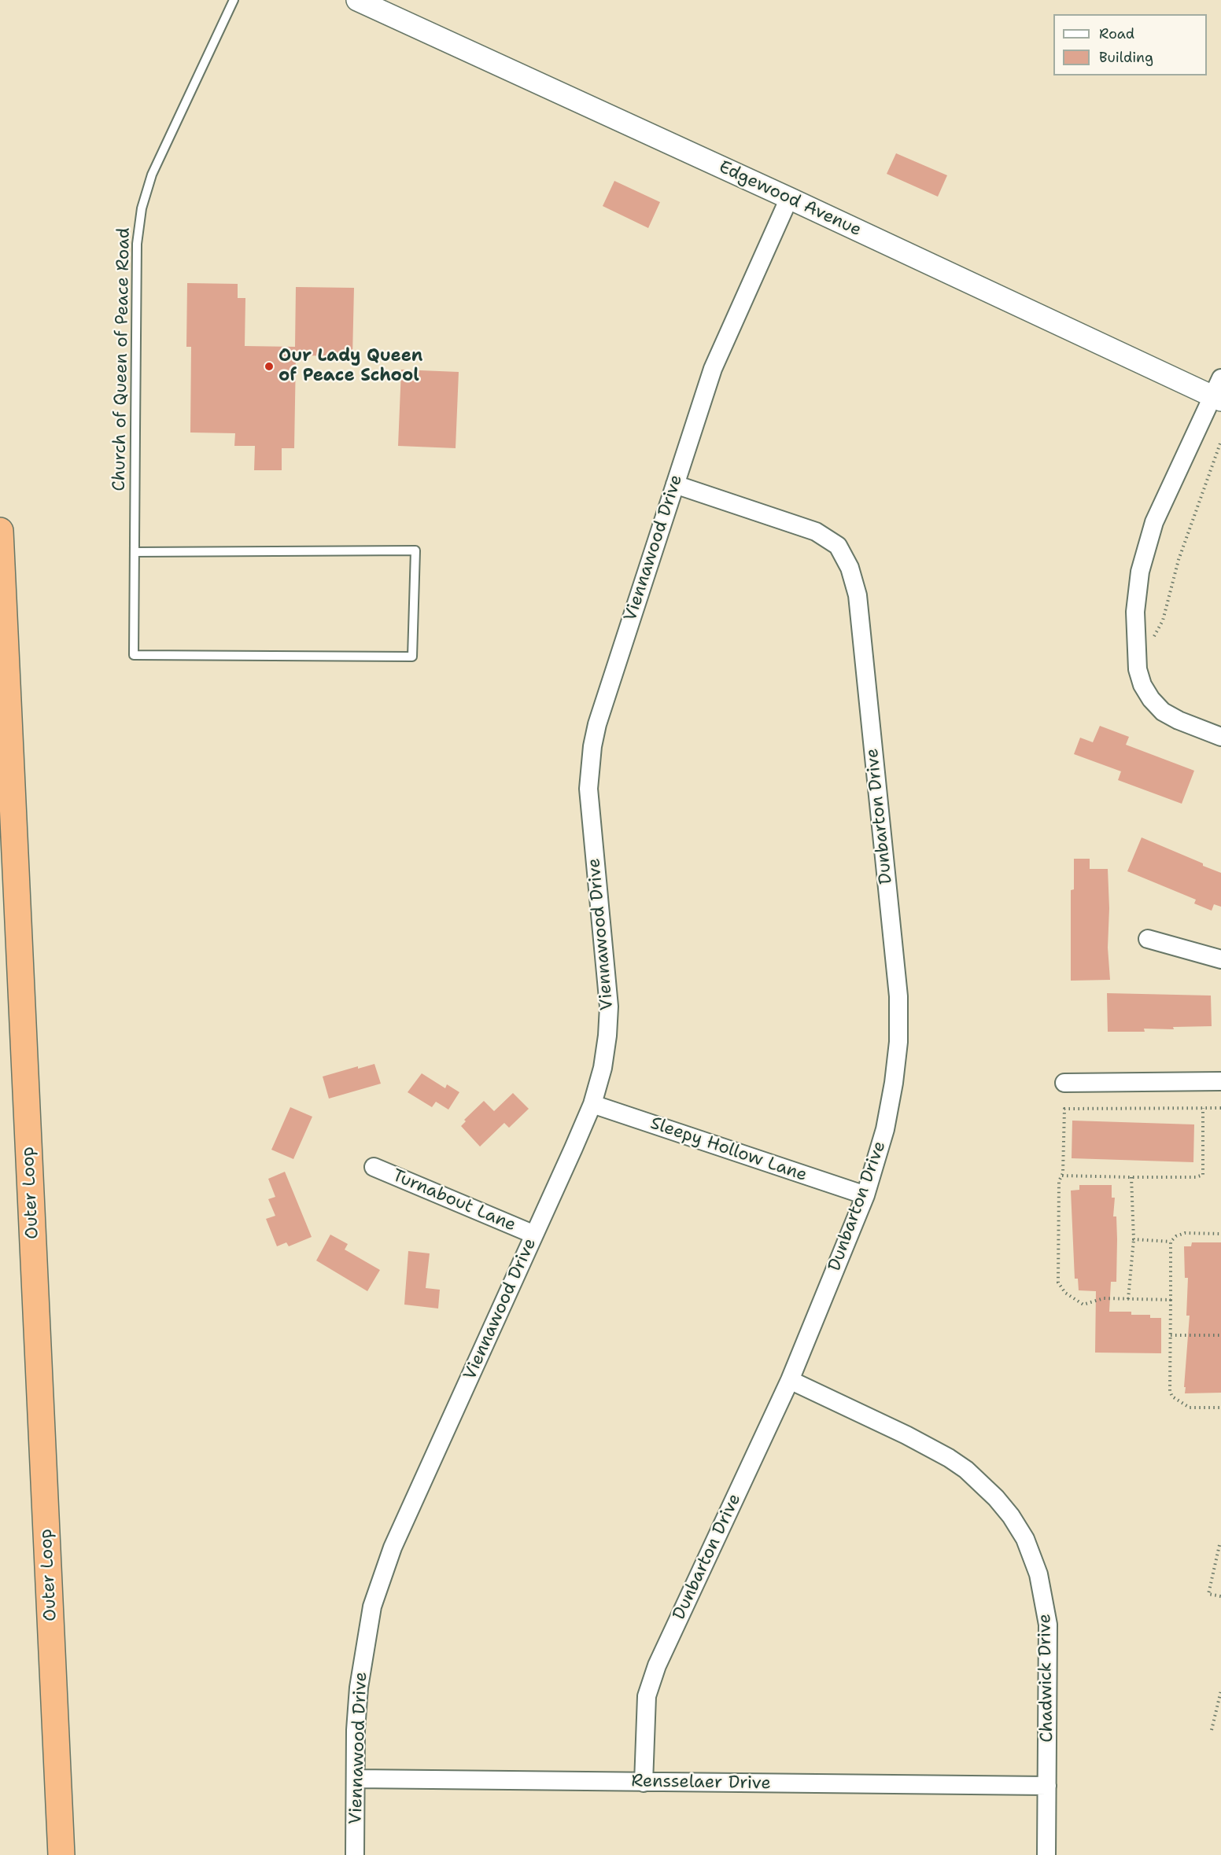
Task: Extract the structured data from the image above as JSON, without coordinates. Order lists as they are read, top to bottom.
{
  "streets": {
    "highway": ["Outer Loop"],
    "street": [
      "Edgewood Avenue",
      "Viennawood Drive",
      "Dunbarton Drive",
      "Sleepy Hollow Lane",
      "Turnabout Lane",
      "Chadwick Drive",
      "Rensselaer Drive"
    ],
    "lane": ["Church of Queen of Peace Road"]
  },
  "crossings": [
    ["Edgewood Avenue", "Viennawood Drive"],
    ["Viennawood Drive", "Dunbarton Drive"],
    ["Viennawood Drive", "Sleepy Hollow Lane"],
    ["Viennawood Drive", "Turnabout Lane"],
    ["Viennawood Drive", "Rensselaer Drive"],
    ["Dunbarton Drive", "Sleepy Hollow Lane"],
    ["Dunbarton Drive", "Chadwick Drive"],
    ["Dunbarton Drive", "Rensselaer Drive"],
    ["Chadwick Drive", "Rensselaer Drive"]
  ],
  "places": ["Our Lady Queen of Peace School"],
  "legend": ["Road", "Building"]
}
